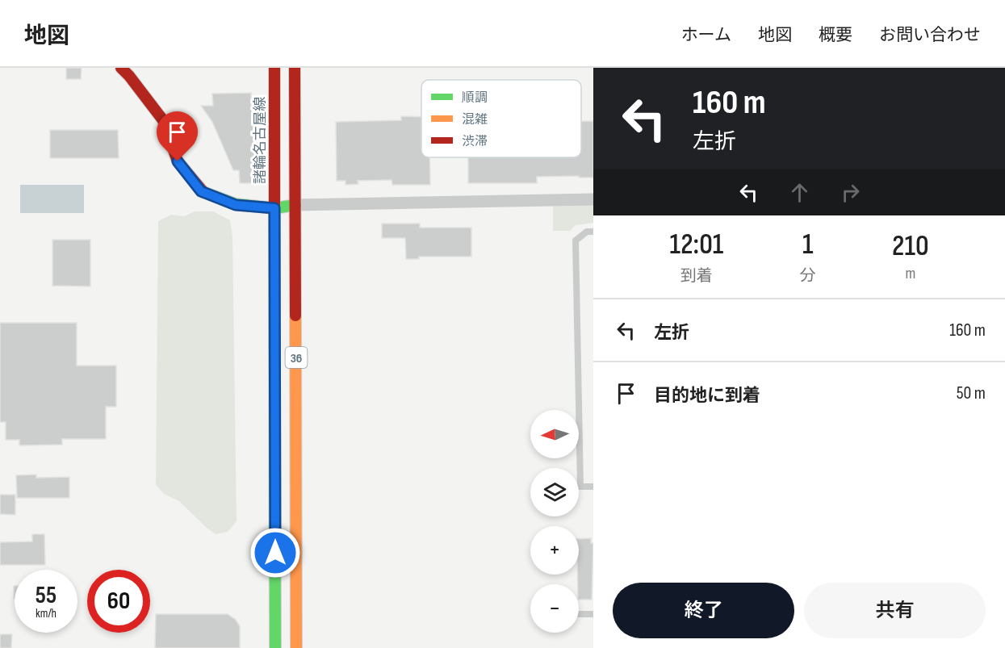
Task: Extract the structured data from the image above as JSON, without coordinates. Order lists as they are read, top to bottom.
{
  "streets": {
    "main road": ["諸輪名古屋線", "36"]
  },
  "legend": ["順調", "混雑", "渋滞"],
  "north": "left",
  "page": {
    "header": "地図",
    "nav": [
      "ホーム",
      "地図",
      "概要",
      "お問い合わせ"
    ],
    "turn": ["160 m", "左折"],
    "eta": [
      "12:01",
      "到着",
      "1",
      "分",
      "210",
      "m"
    ],
    "list": [
      {
        "name": "左折",
        "value": "160 m"
      },
      {
        "name": "目的地に到着",
        "value": "50 m"
      }
    ],
    "map_buttons": ["+", "−"],
    "speed": "55 km/h",
    "limit": "60",
    "buttons": ["終了", "共有"]
  }
}
